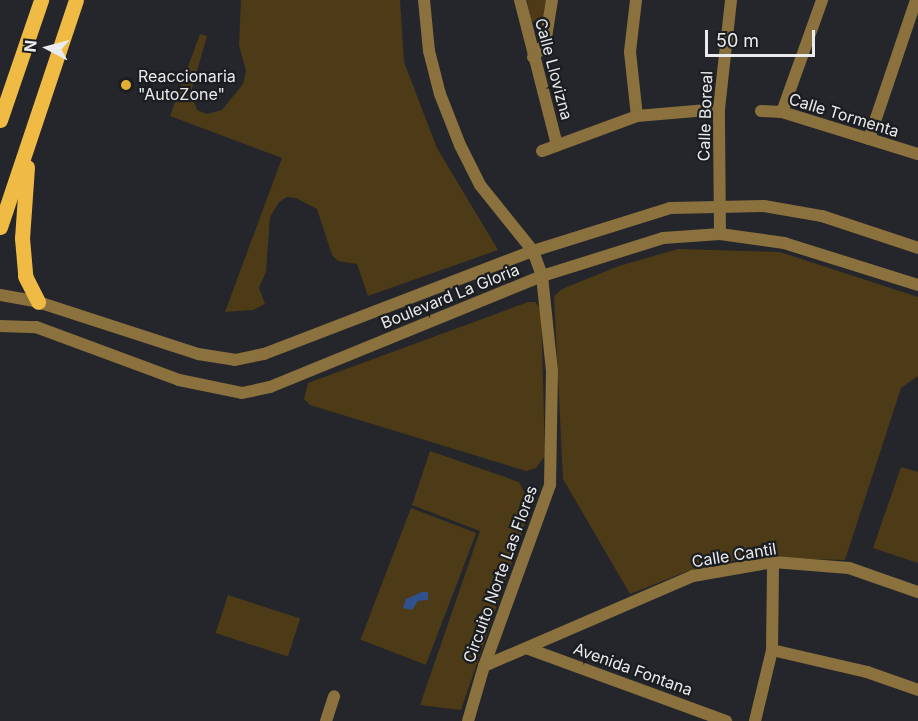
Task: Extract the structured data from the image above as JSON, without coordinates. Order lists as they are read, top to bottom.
{
  "streets": {
    "street": [
      "Calle Llovizna",
      "Calle Tormenta",
      "Calle Boreal",
      "Boulevard La Gloria",
      "Calle Cantil",
      "Circuito Norte Las Flores",
      "Avenida Fontana"
    ]
  },
  "crossings": [
    ["Calle Boreal", "Boulevard La Gloria"],
    ["Boulevard La Gloria", "Circuito Norte Las Flores"],
    ["Calle Cantil", "Circuito Norte Las Flores"],
    ["Calle Cantil", "Avenida Fontana"]
  ],
  "places": ["Reaccionaria \"AutoZone\""],
  "scale_bar": "50 m",
  "north": "left"
}
